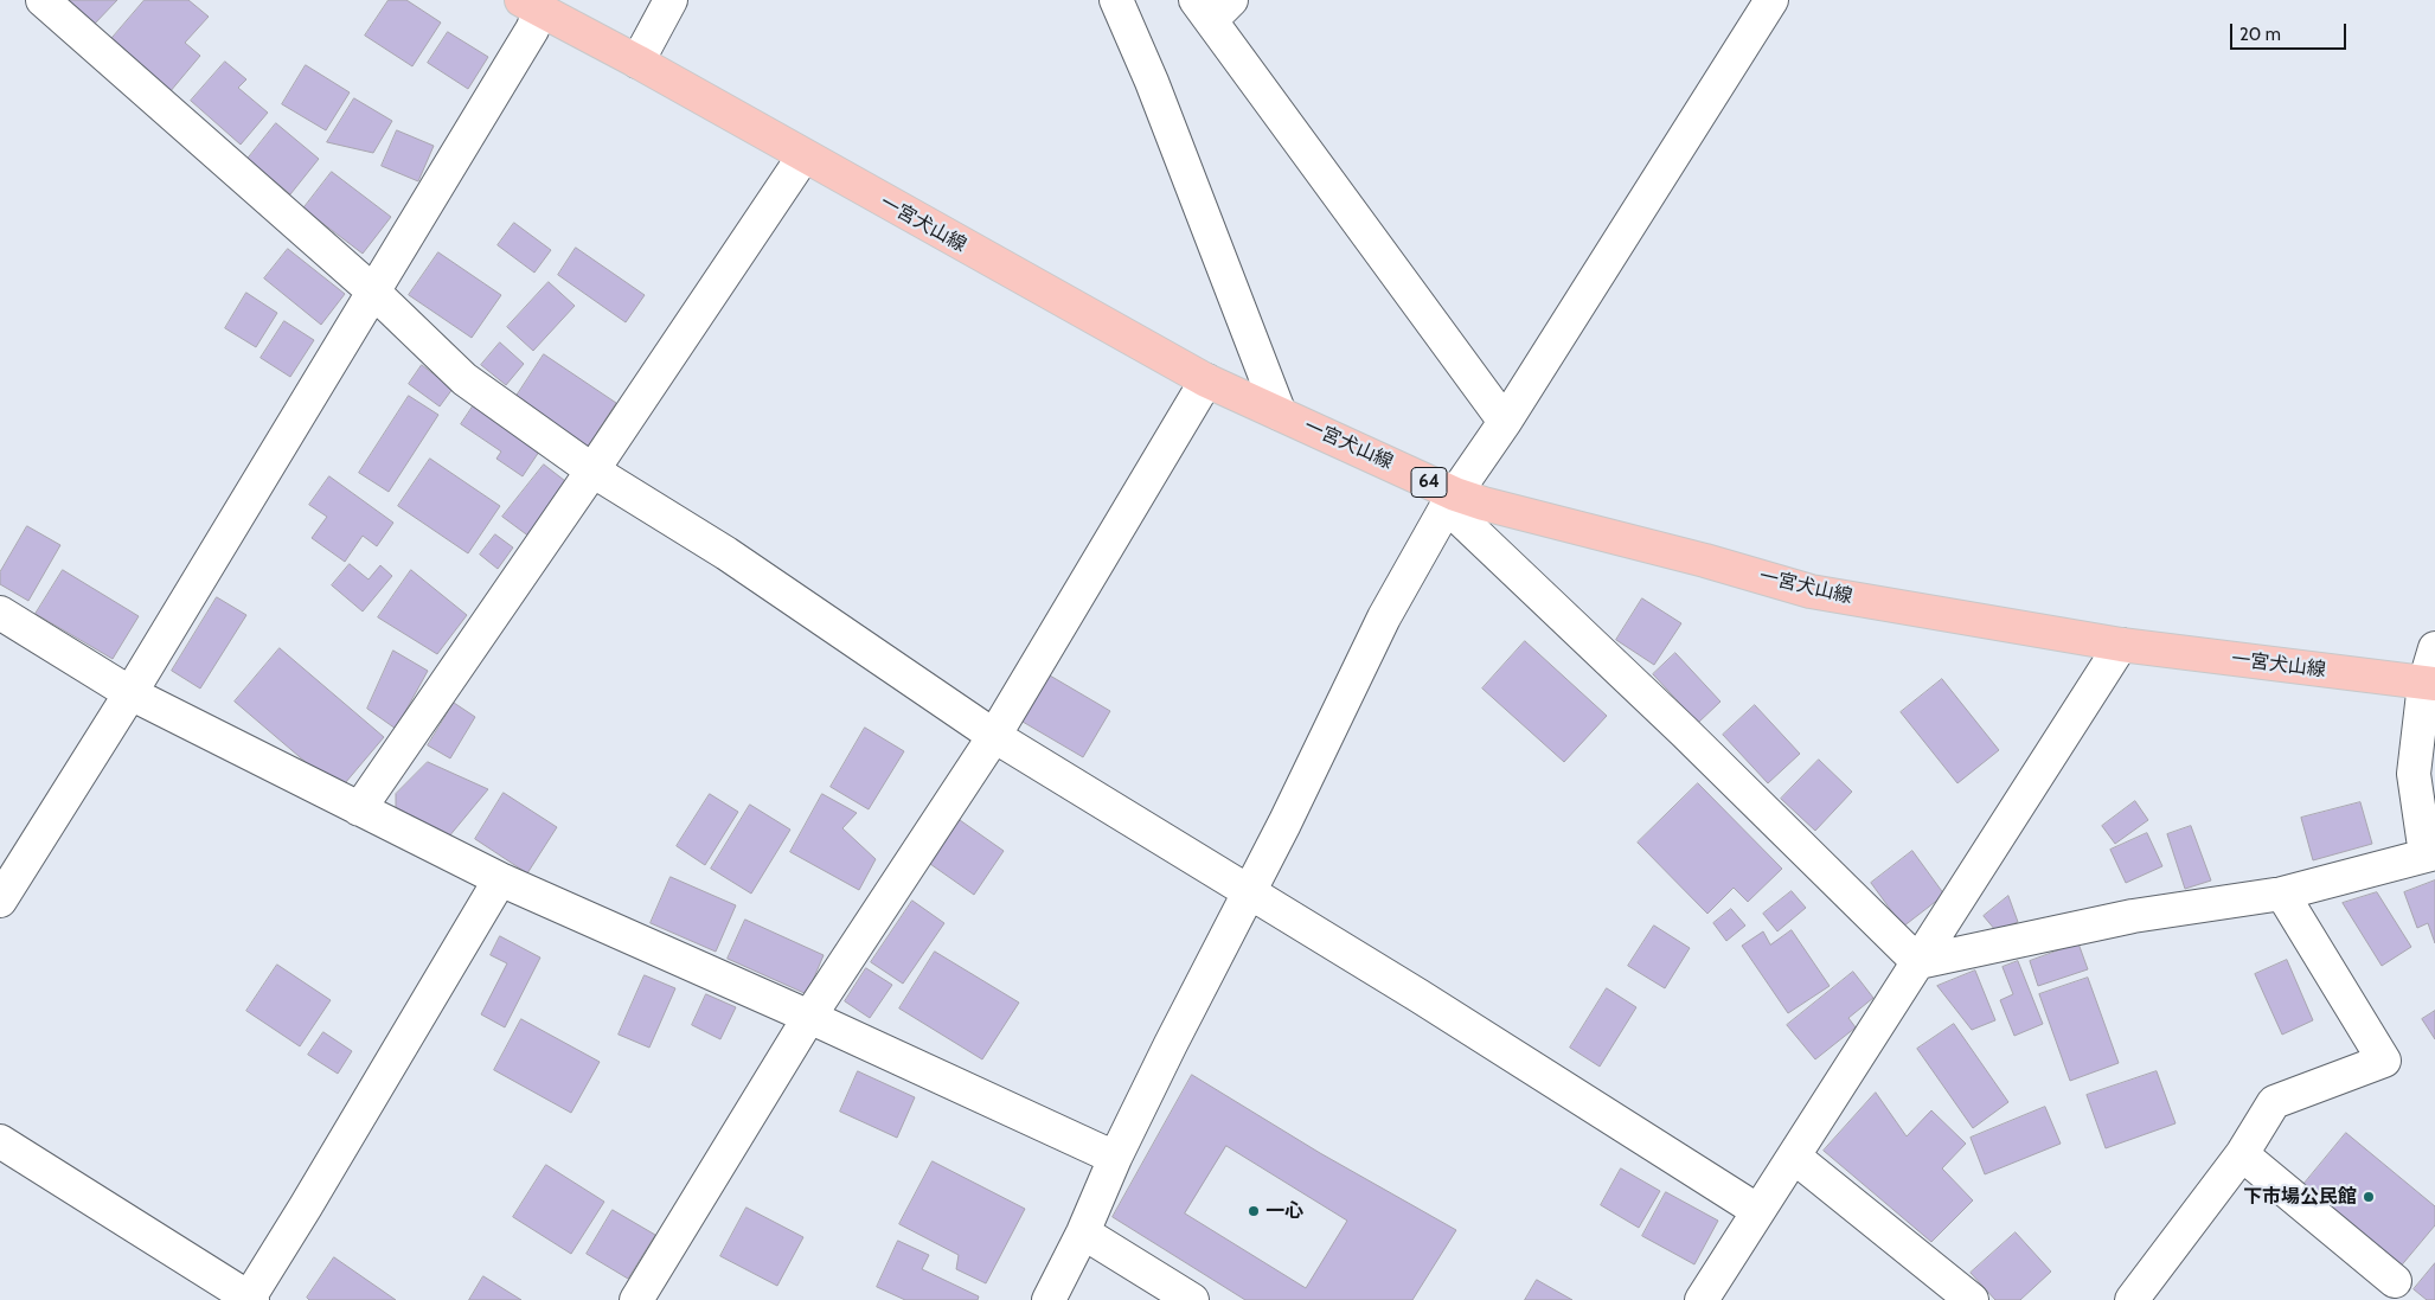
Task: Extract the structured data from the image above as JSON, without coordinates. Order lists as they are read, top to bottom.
{
  "streets": {
    "main road": ["一宮犬山線", "64"]
  },
  "places": ["下市場公民館", "一心"],
  "scale_bar": "20 m"
}
